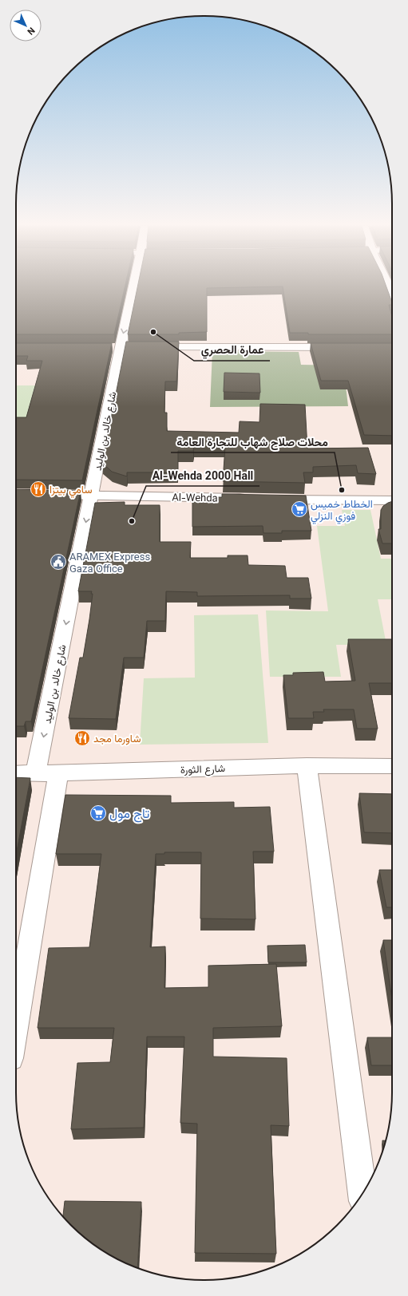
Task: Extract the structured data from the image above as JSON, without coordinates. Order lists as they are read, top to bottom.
{
  "streets": {
    "street": ["شارع خالد بن الوليد", "Al-Wehda", "شارع الثورة"]
  },
  "crossings": [
    ["شارع خالد بن الوليد", "Al-Wehda"],
    ["شارع خالد بن الوليد", "شارع الثورة"]
  ],
  "one_way": ["شارع خالد بن الوليد"],
  "places": {
    "other": ["عمارة الحصري", "محلات صلاح شهاب للتجارة العامة", "Al-Wehda 2000 Hall"],
    "restaurant": ["سامي بيتزا", "شاورما مجد"],
    "supermarket": ["الخطاط خميس فوزي النزلي", "تاج مول"],
    "public building": ["ARAMEX Express Gaza Office"]
  },
  "north": "bottom right"
}
